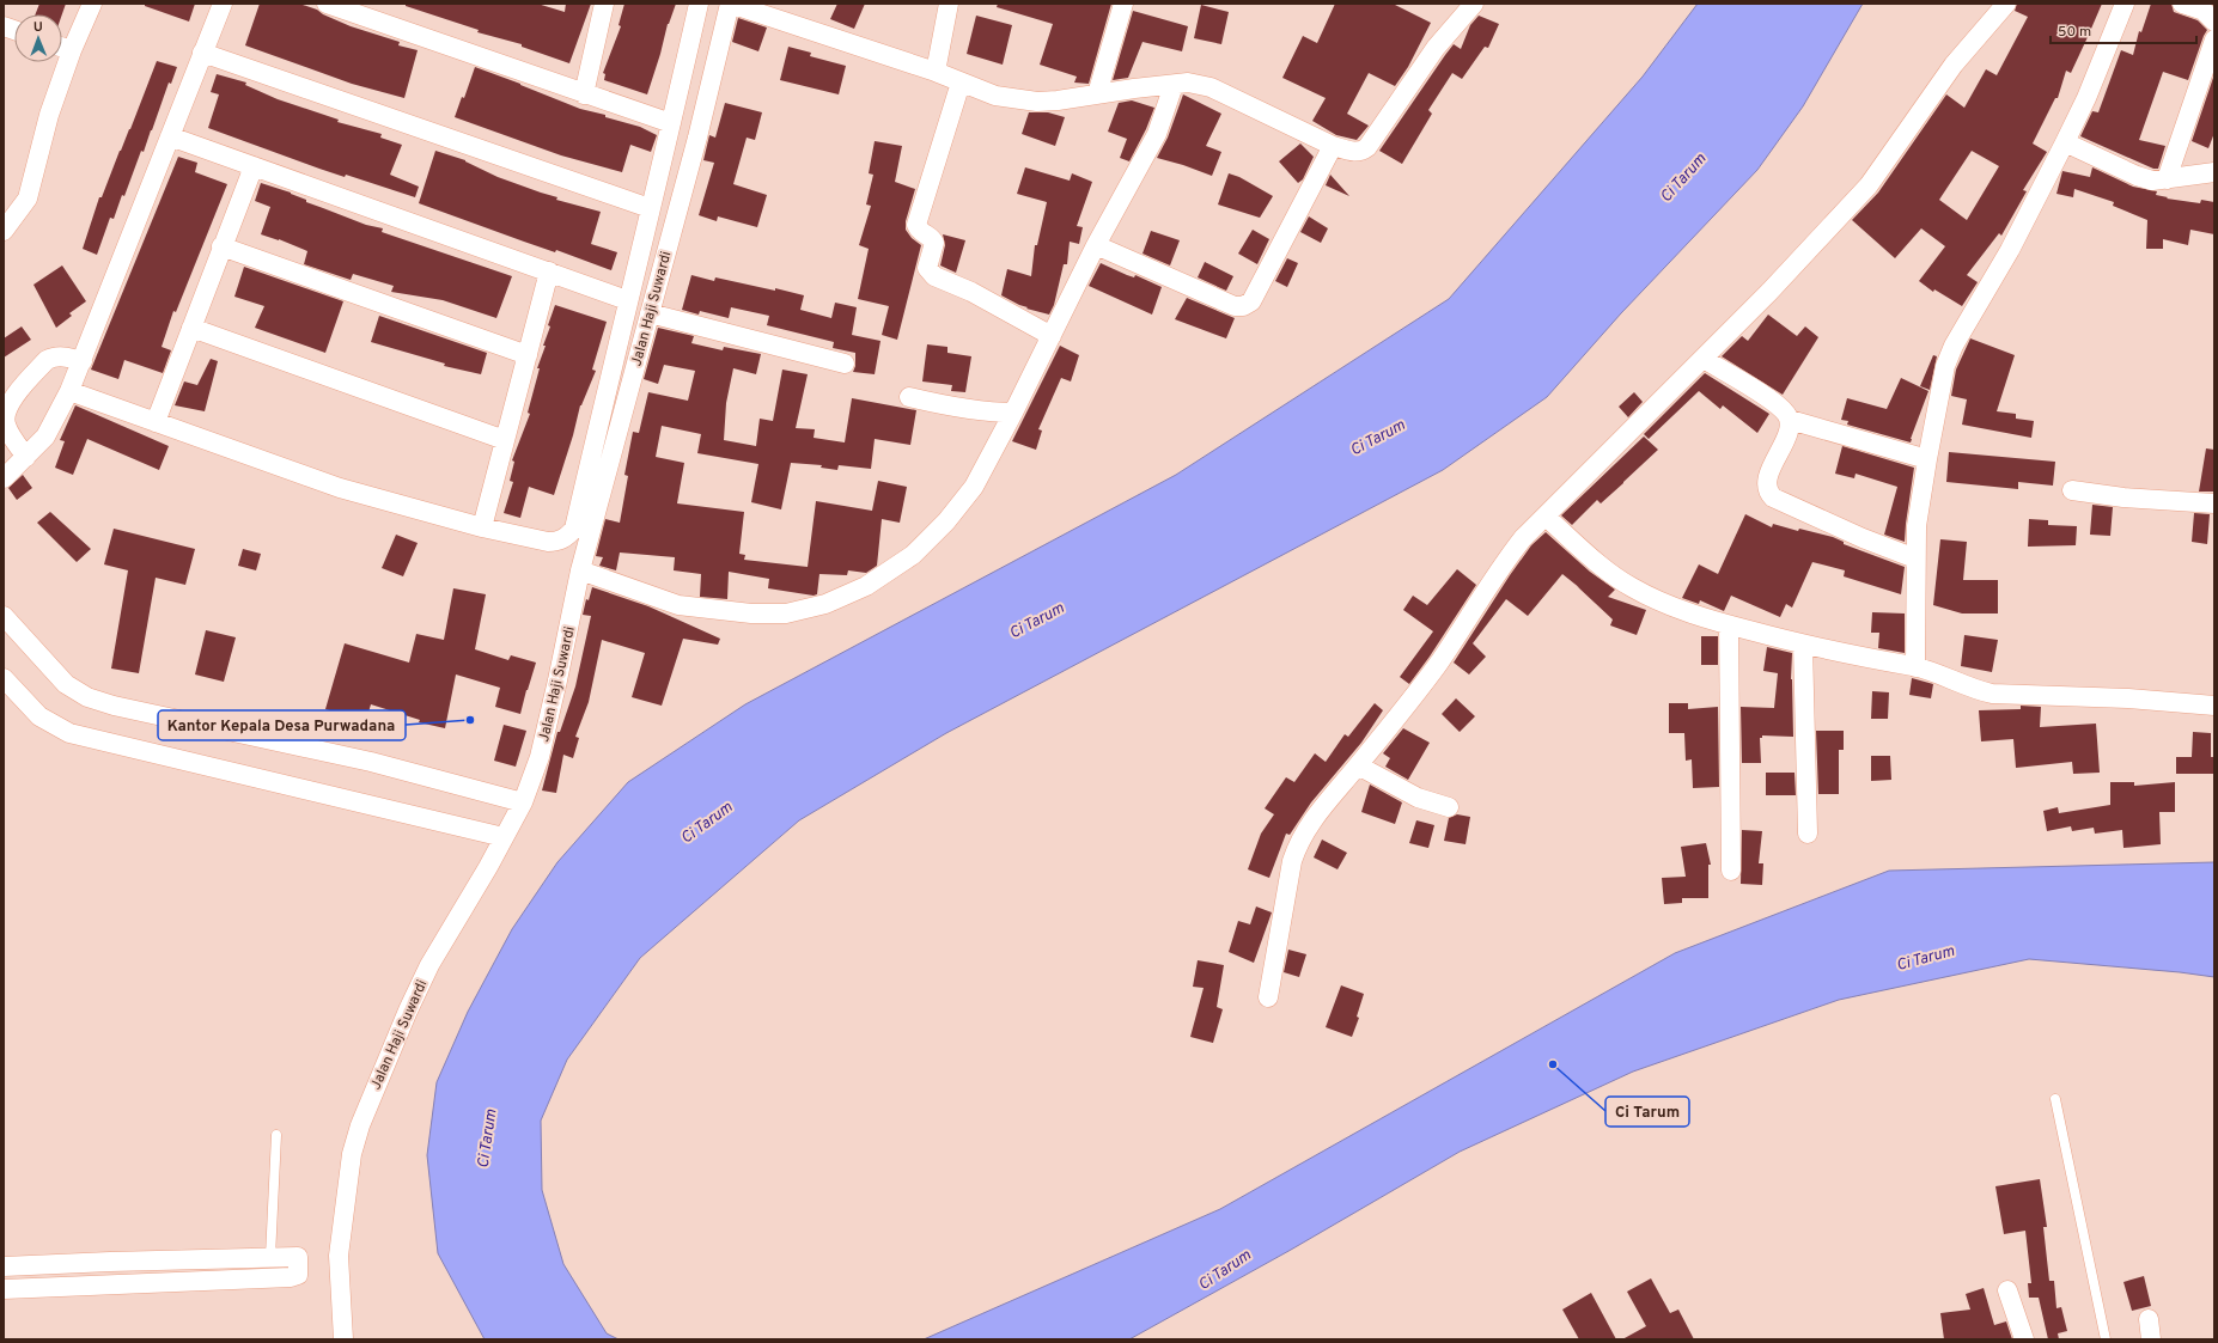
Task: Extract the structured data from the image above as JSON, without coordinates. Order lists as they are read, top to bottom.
{
  "streets": {
    "street": ["Jalan Haji Suwardi"]
  },
  "water": ["Ci Tarum"],
  "places": ["Kantor Kepala Desa Purwadana", "Ci Tarum"],
  "scale_bar": "50 m",
  "north": "top"
}
